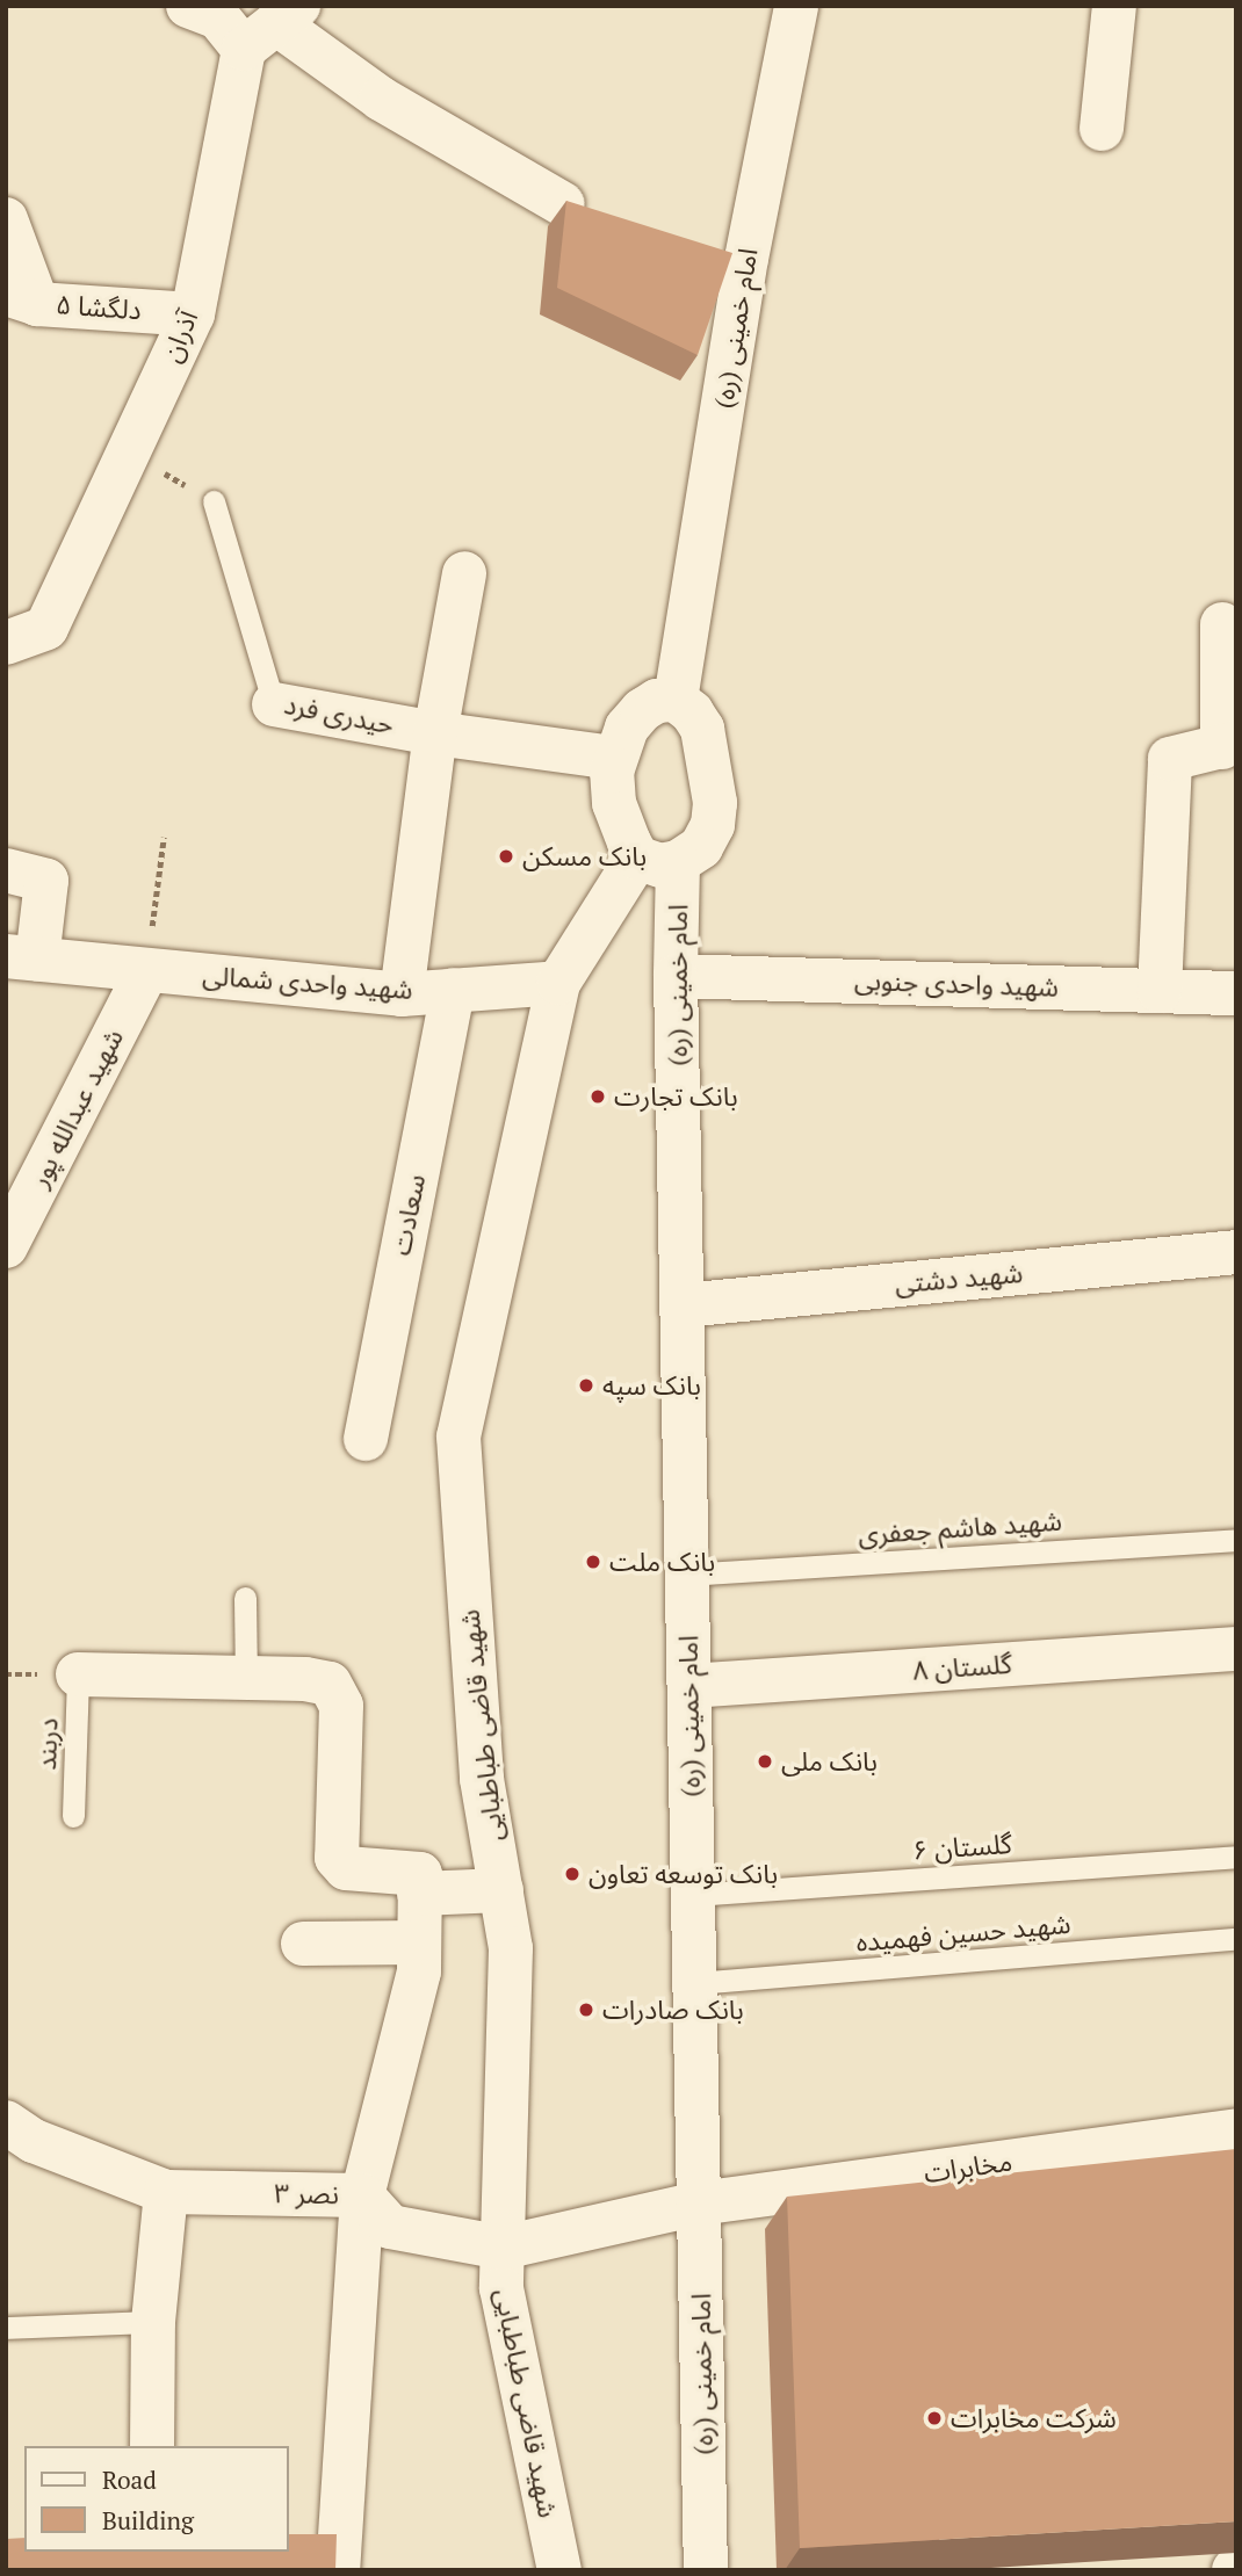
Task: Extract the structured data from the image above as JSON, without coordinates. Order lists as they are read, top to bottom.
{
  "streets": {
    "street": [
      "دلگشا ۵",
      "امام خمینی (ره)",
      "آذران",
      "حیدری فرد",
      "شهید واحدی شمالی",
      "شهید واحدی جنوبی",
      "شهید عبدالله پور",
      "سعادت",
      "شهید دشتی",
      "گلستان ۸",
      "شهید قاضی طباطبایی",
      "مخابرات",
      "نصر ۳"
    ],
    "lane": [
      "شهيد هاشم جعفری",
      "دربند",
      "گلستان ۶",
      "شهيد حسین فهمیده"
    ]
  },
  "crossings": [
    ["دلگشا ۵", "آذران"],
    ["امام خمینی (ره)", "حیدری فرد"],
    ["امام خمینی (ره)", "شهید واحدی جنوبی"],
    ["امام خمینی (ره)", "شهید دشتی"],
    ["امام خمینی (ره)", "شهيد هاشم جعفری"],
    ["امام خمینی (ره)", "گلستان ۸"],
    ["امام خمینی (ره)", "گلستان ۶"],
    ["امام خمینی (ره)", "شهيد حسین فهمیده"],
    ["امام خمینی (ره)", "مخابرات"],
    ["امام خمینی (ره)", "نصر ۳"],
    ["شهید واحدی شمالی", "شهید عبدالله پور"],
    ["شهید واحدی شمالی", "سعادت"],
    ["شهید واحدی شمالی", "شهید قاضی طباطبایی"],
    ["شهید قاضی طباطبایی", "نصر ۳"],
    ["مخابرات", "نصر ۳"]
  ],
  "places": [
    "بانک مسکن",
    "بانک تجارت",
    "بانک سپه",
    "بانک ملت",
    "بانک ملی",
    "بانک توسعه تعاون",
    "بانک صادرات",
    "شرکت مخابرات"
  ],
  "legend": ["Road", "Building"]
}
